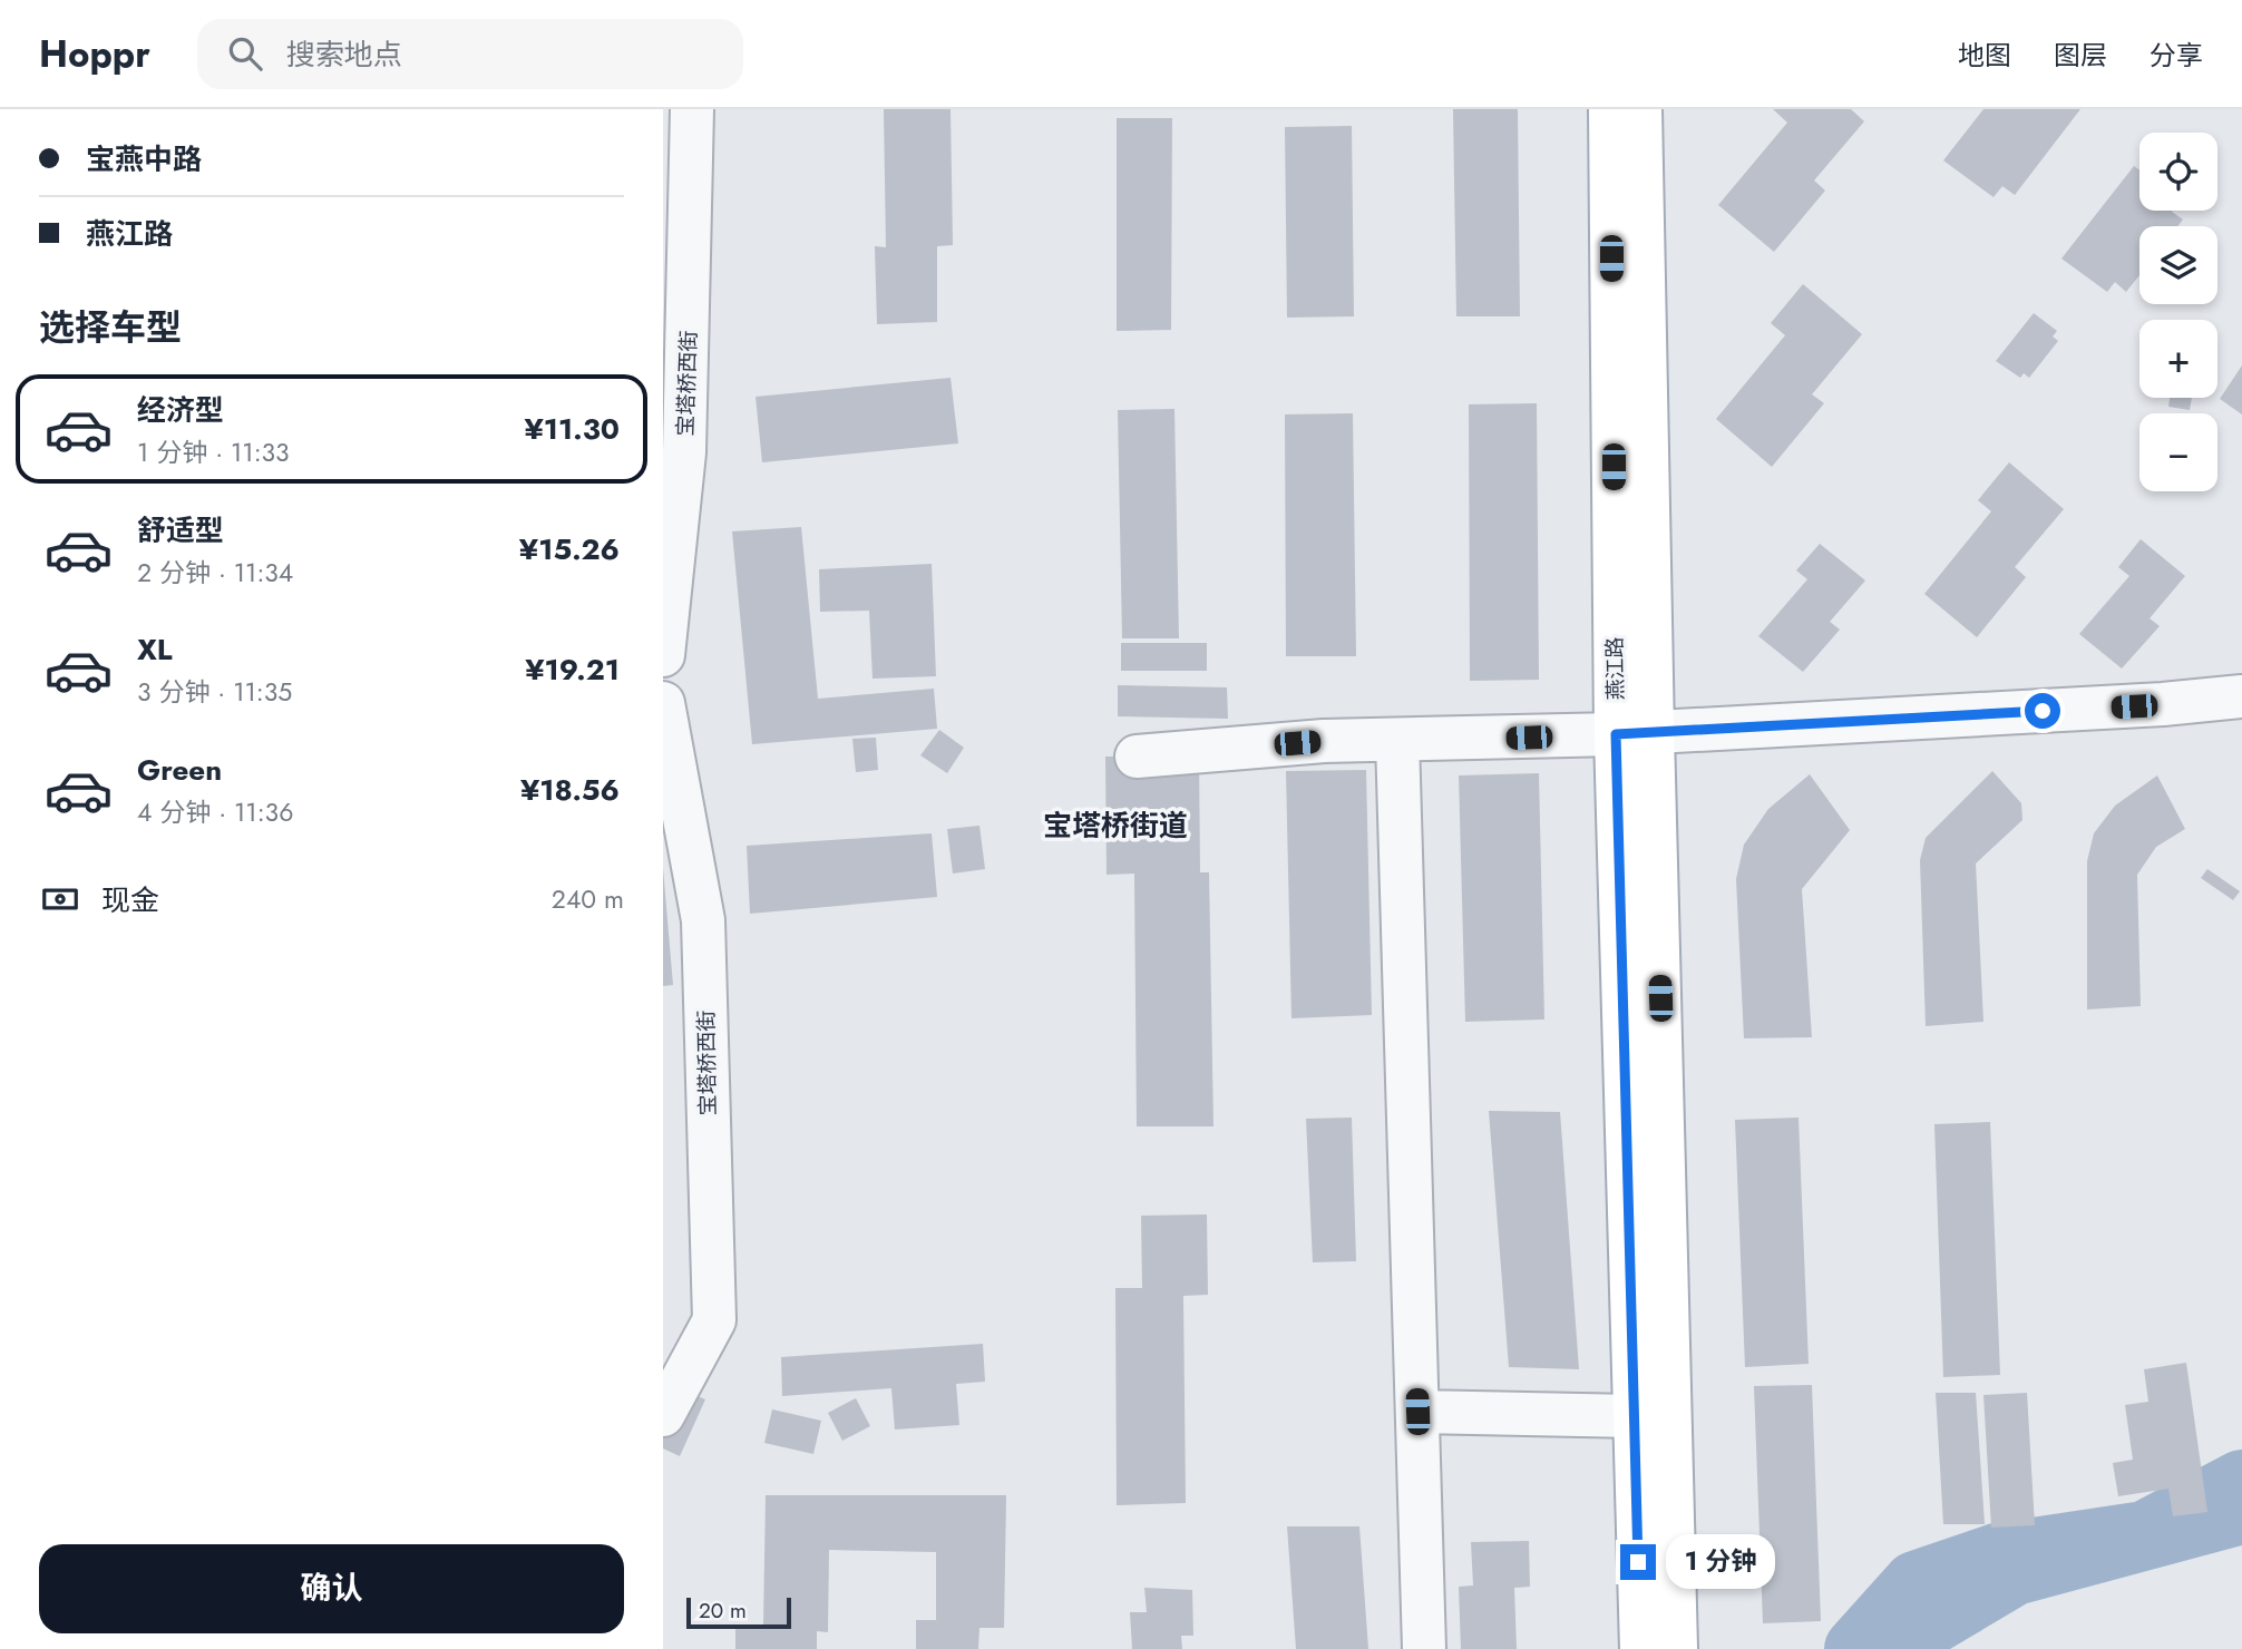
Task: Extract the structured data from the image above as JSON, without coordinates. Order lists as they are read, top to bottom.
{
  "streets": {
    "main road": ["燕江路"],
    "street": ["宝塔桥西街"]
  },
  "districts": ["宝塔桥街道"],
  "scale_bar": "20 m",
  "page": {
    "header": "Hoppr",
    "search": "搜索地点",
    "nav": ["地图", "图层", "分享"],
    "banner": ["宝燕中路", "燕江路"],
    "map_buttons": ["+", "−"],
    "heading": "选择车型",
    "list": [
      {
        "name": "经济型",
        "note": "1 分钟 · 11:33",
        "value": "¥11.30"
      },
      {
        "name": "舒适型",
        "note": "2 分钟 · 11:34",
        "value": "¥15.26"
      },
      {
        "name": "XL",
        "note": "3 分钟 · 11:35",
        "value": "¥19.21"
      },
      {
        "name": "Green",
        "note": "4 分钟 · 11:36",
        "value": "¥18.56"
      }
    ],
    "pay": ["现金", "240 m"],
    "buttons": "确认",
    "bubble": "1 分钟",
    "scale": "20 m"
  }
}
